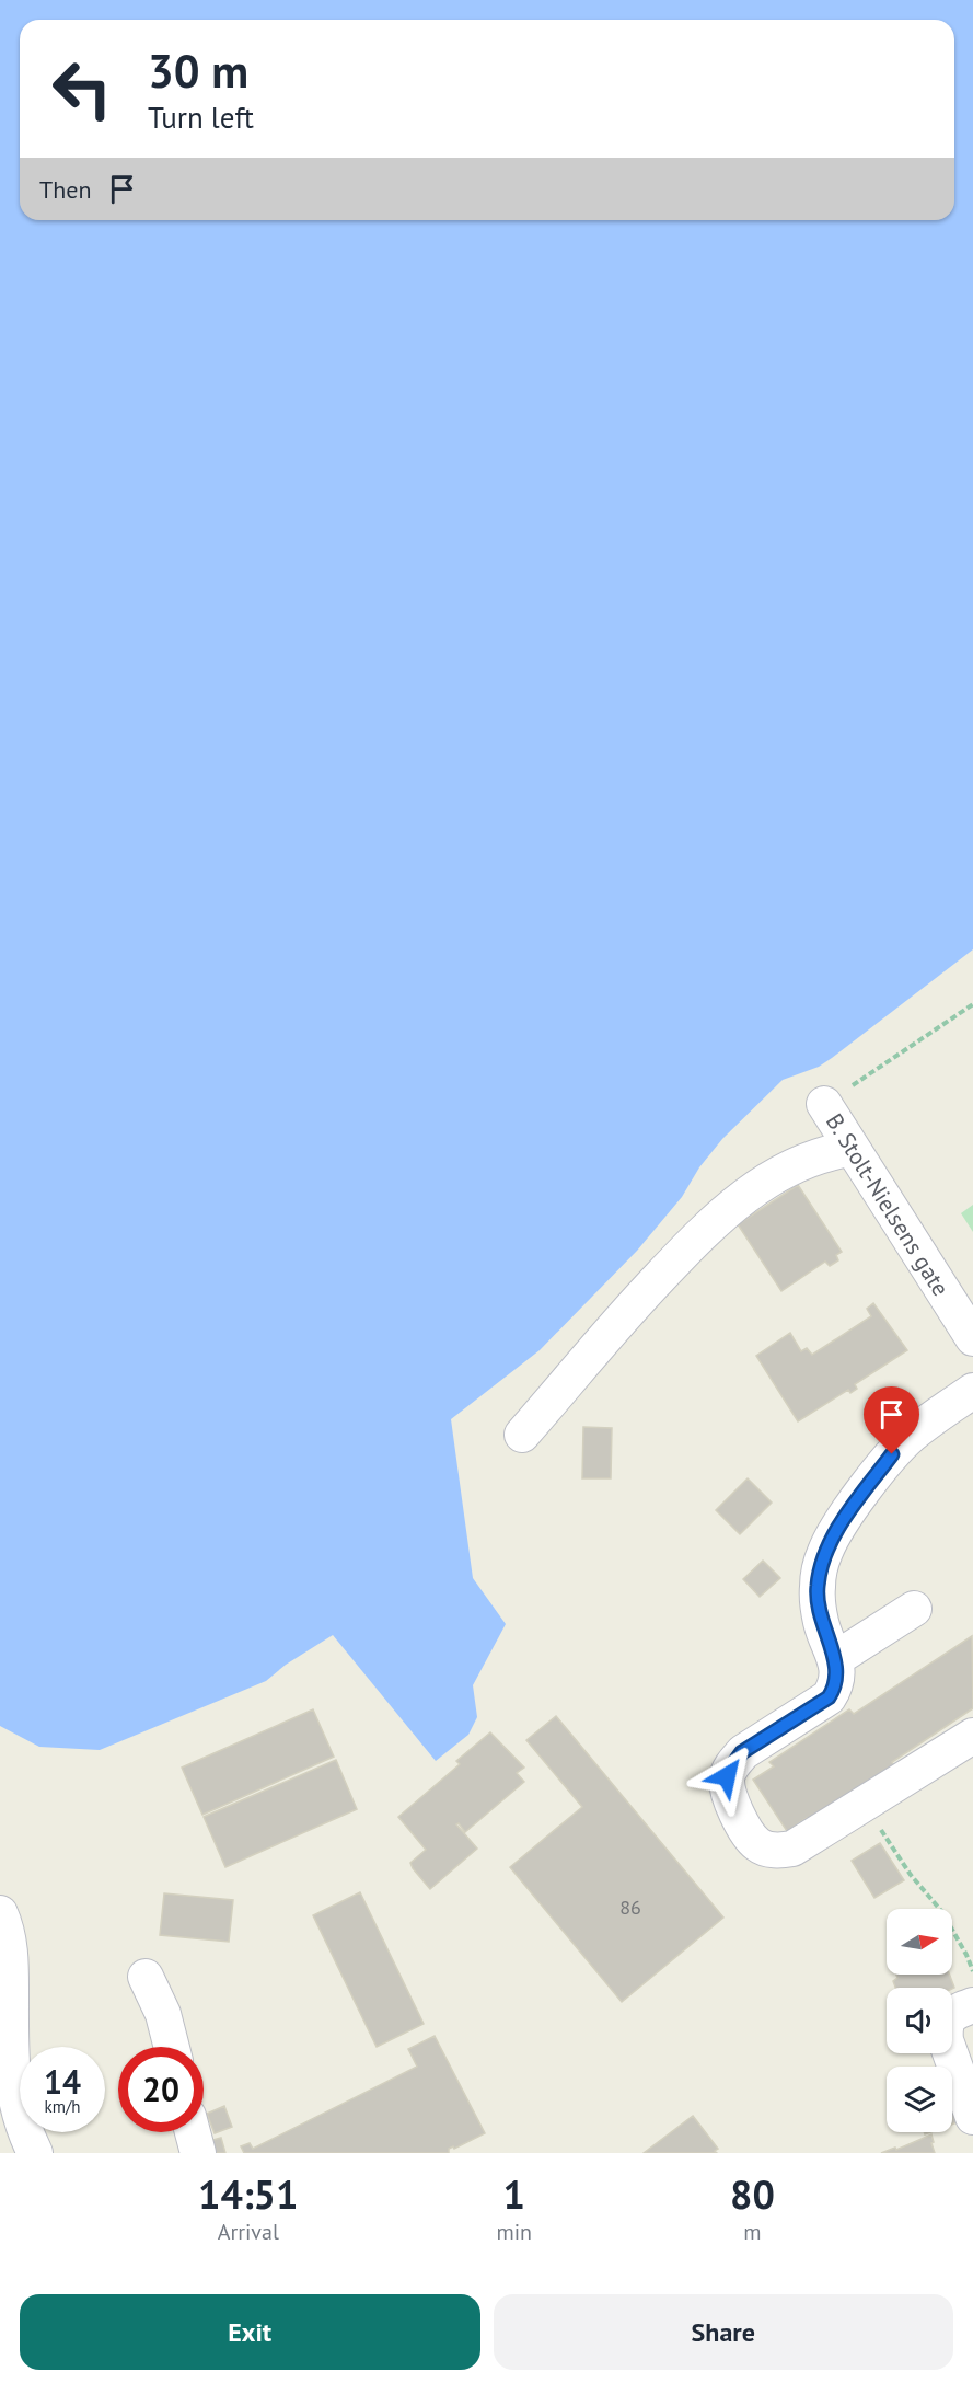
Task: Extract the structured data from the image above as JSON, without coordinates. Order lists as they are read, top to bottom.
{
  "streets": {
    "street": ["B. Stolt-Nielsens gate"]
  },
  "house_numbers": ["86"],
  "north": "right",
  "page": {
    "turn": ["30 m", "Turn left"],
    "then": "Then",
    "speed": "14 km/h",
    "limit": "20",
    "eta": [
      "14:51",
      "Arrival",
      "1",
      "min",
      "80",
      "m"
    ],
    "buttons": ["Exit", "Share"]
  }
}
